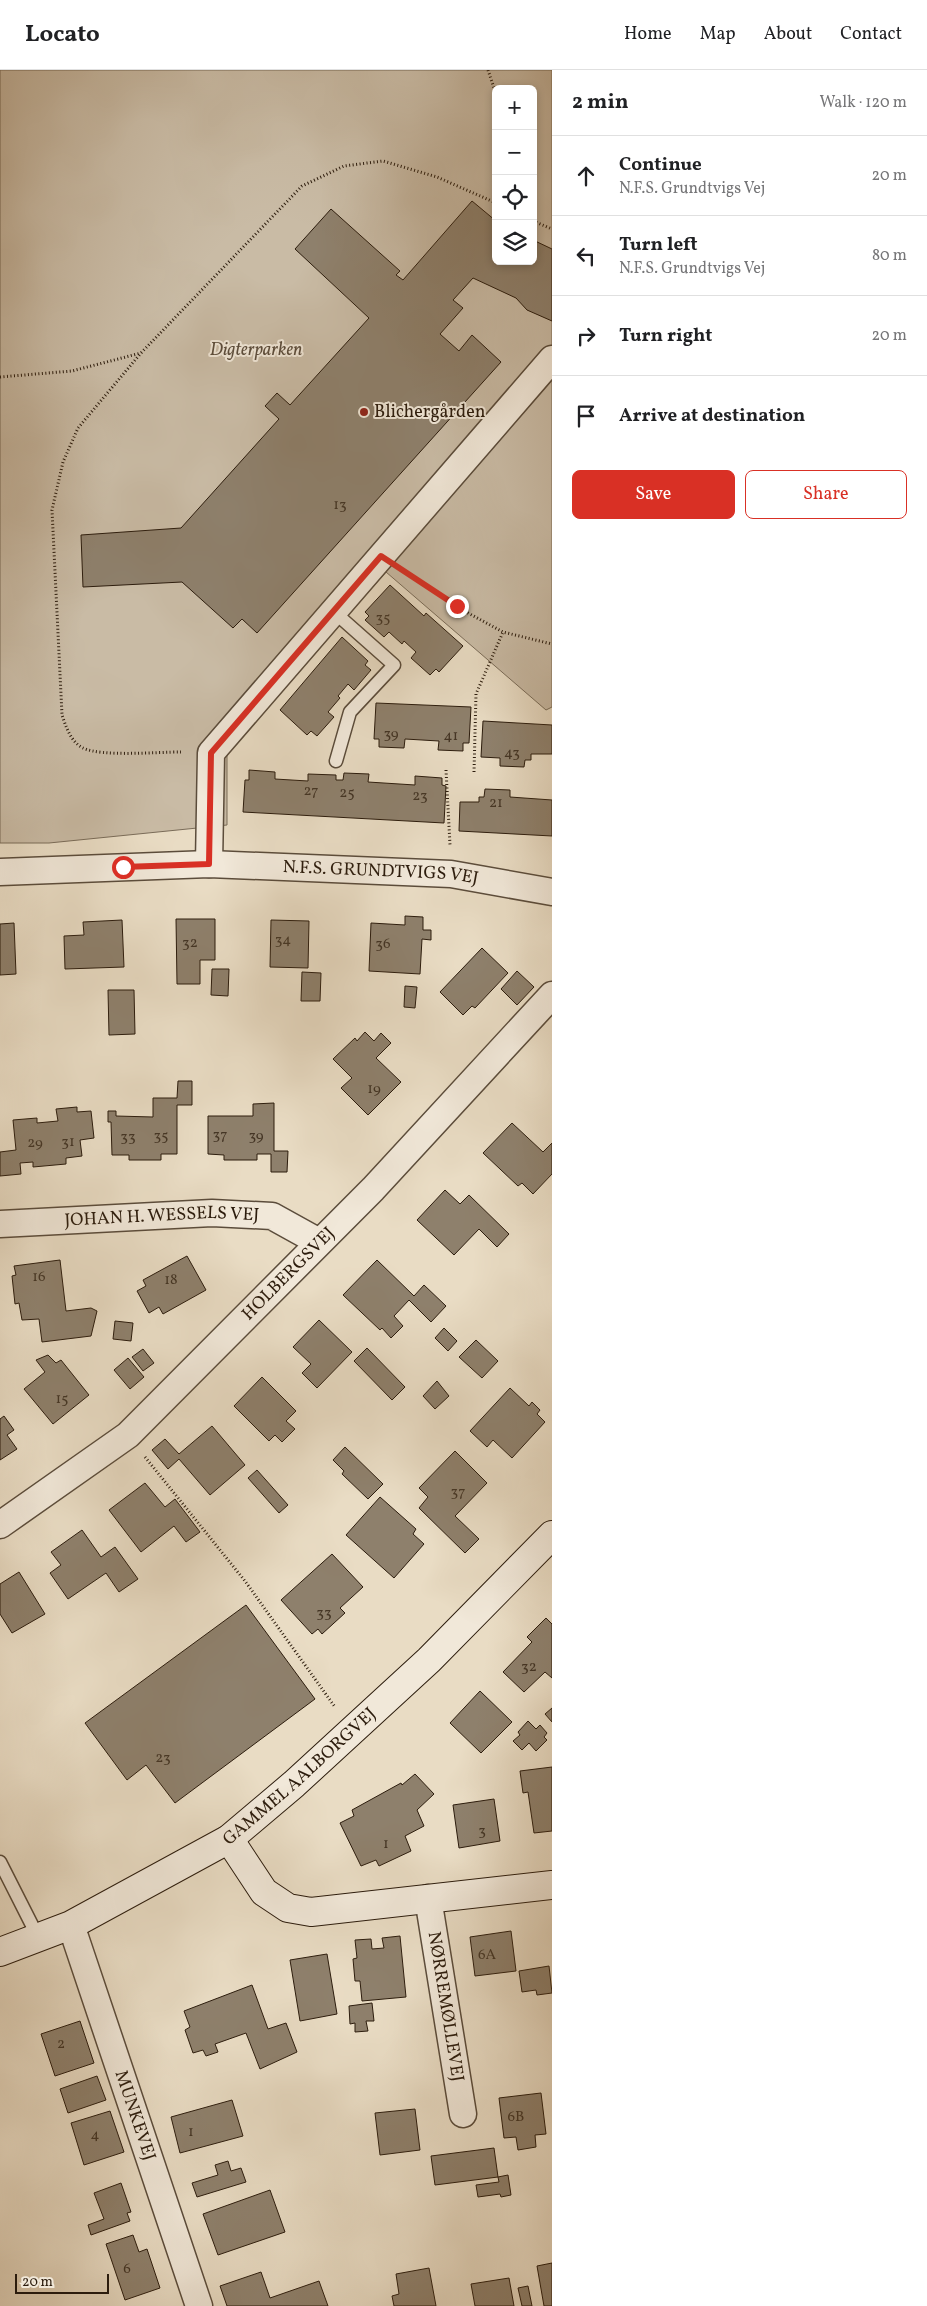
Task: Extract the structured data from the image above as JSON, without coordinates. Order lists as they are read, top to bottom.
{
  "streets": {
    "street": [
      "N.F.S. GRUNDTVIGS VEJ",
      "JOHAN H. WESSELS VEJ",
      "HOLBERGSVEJ",
      "GAMMEL AALBORGVEJ",
      "NØRREMØLLEVEJ",
      "MUNKEVEJ"
    ]
  },
  "crossings": [
    ["JOHAN H. WESSELS VEJ", "HOLBERGSVEJ"],
    ["GAMMEL AALBORGVEJ", "MUNKEVEJ"]
  ],
  "parks": ["Digterparken"],
  "places": ["Blichergården"],
  "house_numbers": [
    "13",
    "35",
    "39",
    "41",
    "43",
    "27",
    "25",
    "23",
    "21",
    "34",
    "32",
    "36",
    "19",
    "37",
    "35",
    "39",
    "33",
    "31",
    "29",
    "16",
    "18",
    "15",
    "37",
    "33",
    "32",
    "23",
    "3",
    "1",
    "6A",
    "2",
    "6B",
    "1",
    "4",
    "6"
  ],
  "scale_bar": "20 m",
  "page": {
    "header": "Locato",
    "nav": [
      "Home",
      "Map",
      "About",
      "Contact"
    ],
    "heading": ["2 min", "Walk · 120 m"],
    "map_buttons": ["+", "−"],
    "list": [
      ["Continue", "N.F.S. Grundtvigs Vej", "20 m"],
      ["Turn left", "N.F.S. Grundtvigs Vej", "80 m"],
      ["Turn right", "20 m"],
      "Arrive at destination"
    ],
    "buttons": ["Save", "Share"],
    "scale": "20 m"
  }
}
